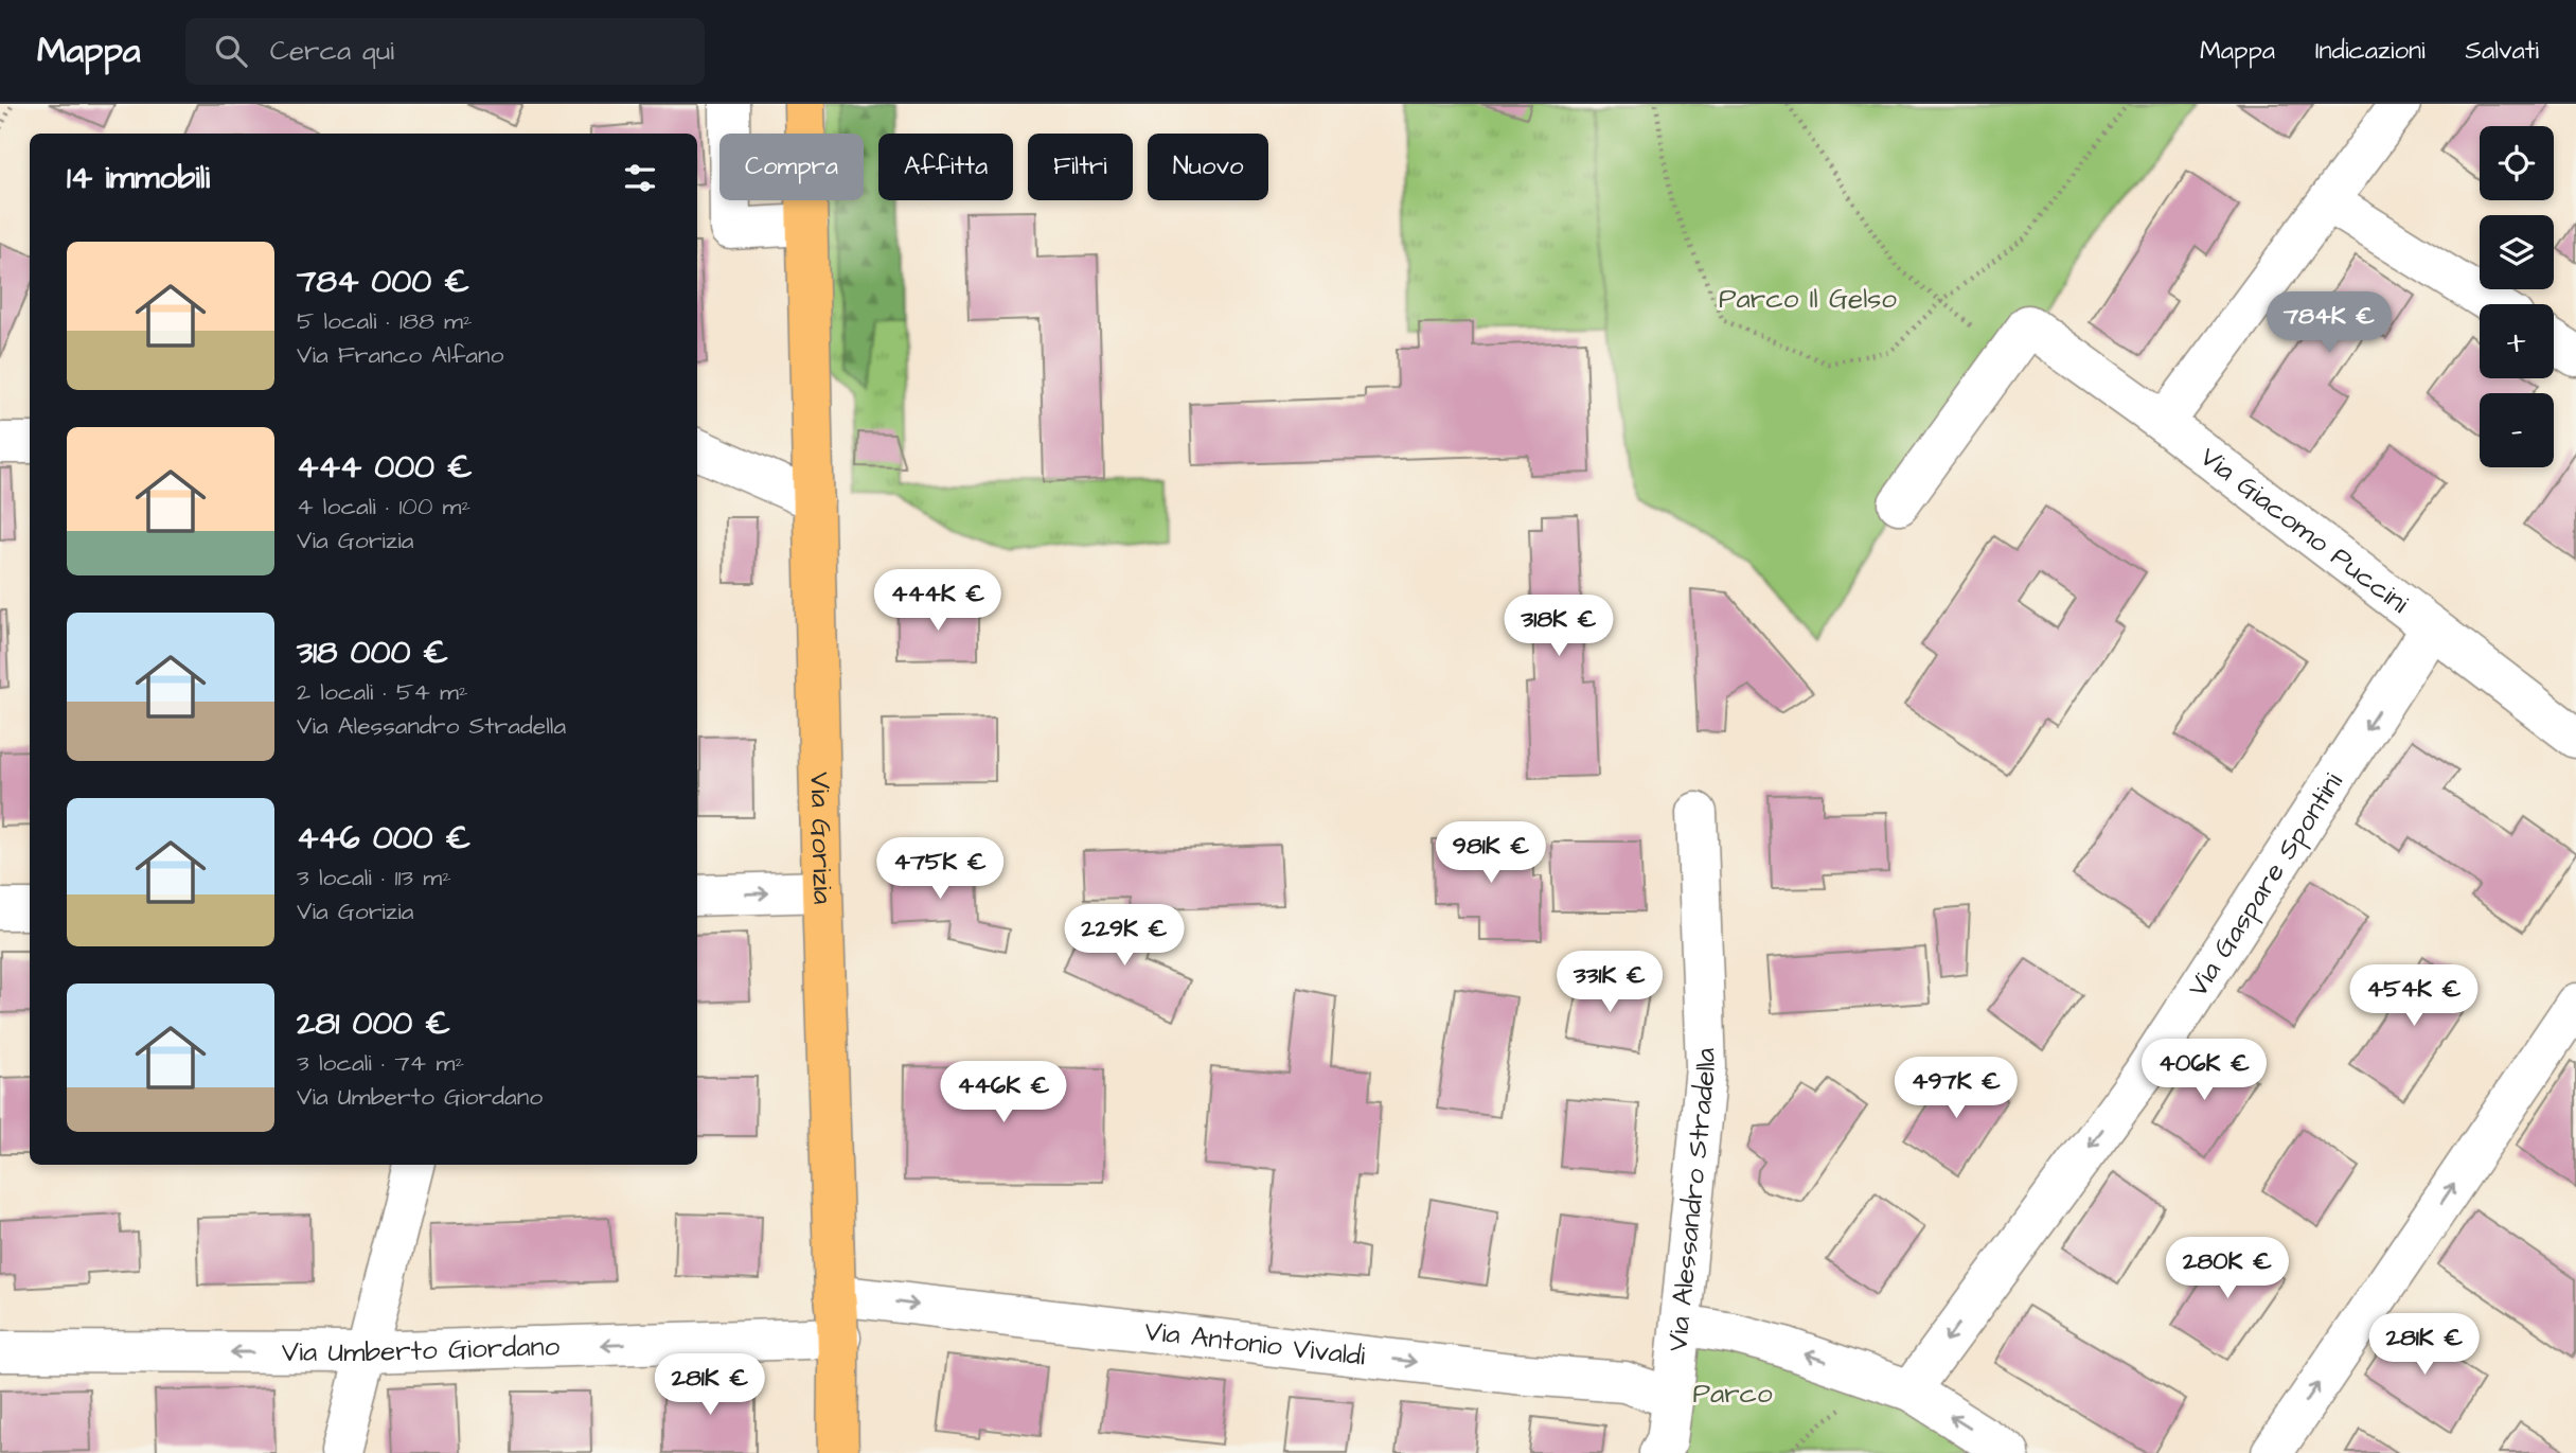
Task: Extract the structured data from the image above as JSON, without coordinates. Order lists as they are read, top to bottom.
{
  "streets": {
    "main road": ["Via Gorizia"],
    "street": [
      "Via Giacomo Puccini",
      "Via Gaspare Spontini",
      "Via Alessandro Stradella",
      "Via Antonio Vivaldi",
      "Via Umberto Giordano"
    ]
  },
  "crossings": [
    ["Via Giacomo Puccini", "Via Gaspare Spontini"],
    ["Via Gorizia", "Via Antonio Vivaldi"],
    ["Via Gorizia", "Via Umberto Giordano"],
    ["Via Alessandro Stradella", "Via Antonio Vivaldi"]
  ],
  "one_way": ["Via Antonio Vivaldi", "Via Umberto Giordano"],
  "parks": ["Parco Il Gelso", "Parco"],
  "page": {
    "header": "Mappa",
    "search": "Cerca qui",
    "nav": ["Mappa", "Indicazioni", "Salvati"],
    "map_buttons": ["+", "−"],
    "chip": [
      "Compra",
      "Affitta",
      "Filtri",
      "Nuovo"
    ],
    "heading": "14 immobili",
    "list": [
      {
        "name": "784 000 €",
        "note": "5 locali · 188 m² · Via Franco Alfano"
      },
      {
        "name": "444 000 €",
        "note": "4 locali · 100 m² · Via Gorizia"
      },
      {
        "name": "318 000 €",
        "note": "2 locali · 54 m² · Via Alessandro Stradella"
      },
      {
        "name": "446 000 €",
        "note": "3 locali · 113 m² · Via Gorizia"
      },
      {
        "name": "281 000 €",
        "note": "3 locali · 74 m² · Via Umberto Giordano"
      }
    ],
    "price": [
      "784K €",
      "444K €",
      "318K €",
      "981K €",
      "475K €",
      "229K €",
      "331K €",
      "454K €",
      "406K €",
      "497K €",
      "446K €",
      "280K €",
      "281K €",
      "281K €"
    ]
  }
}
